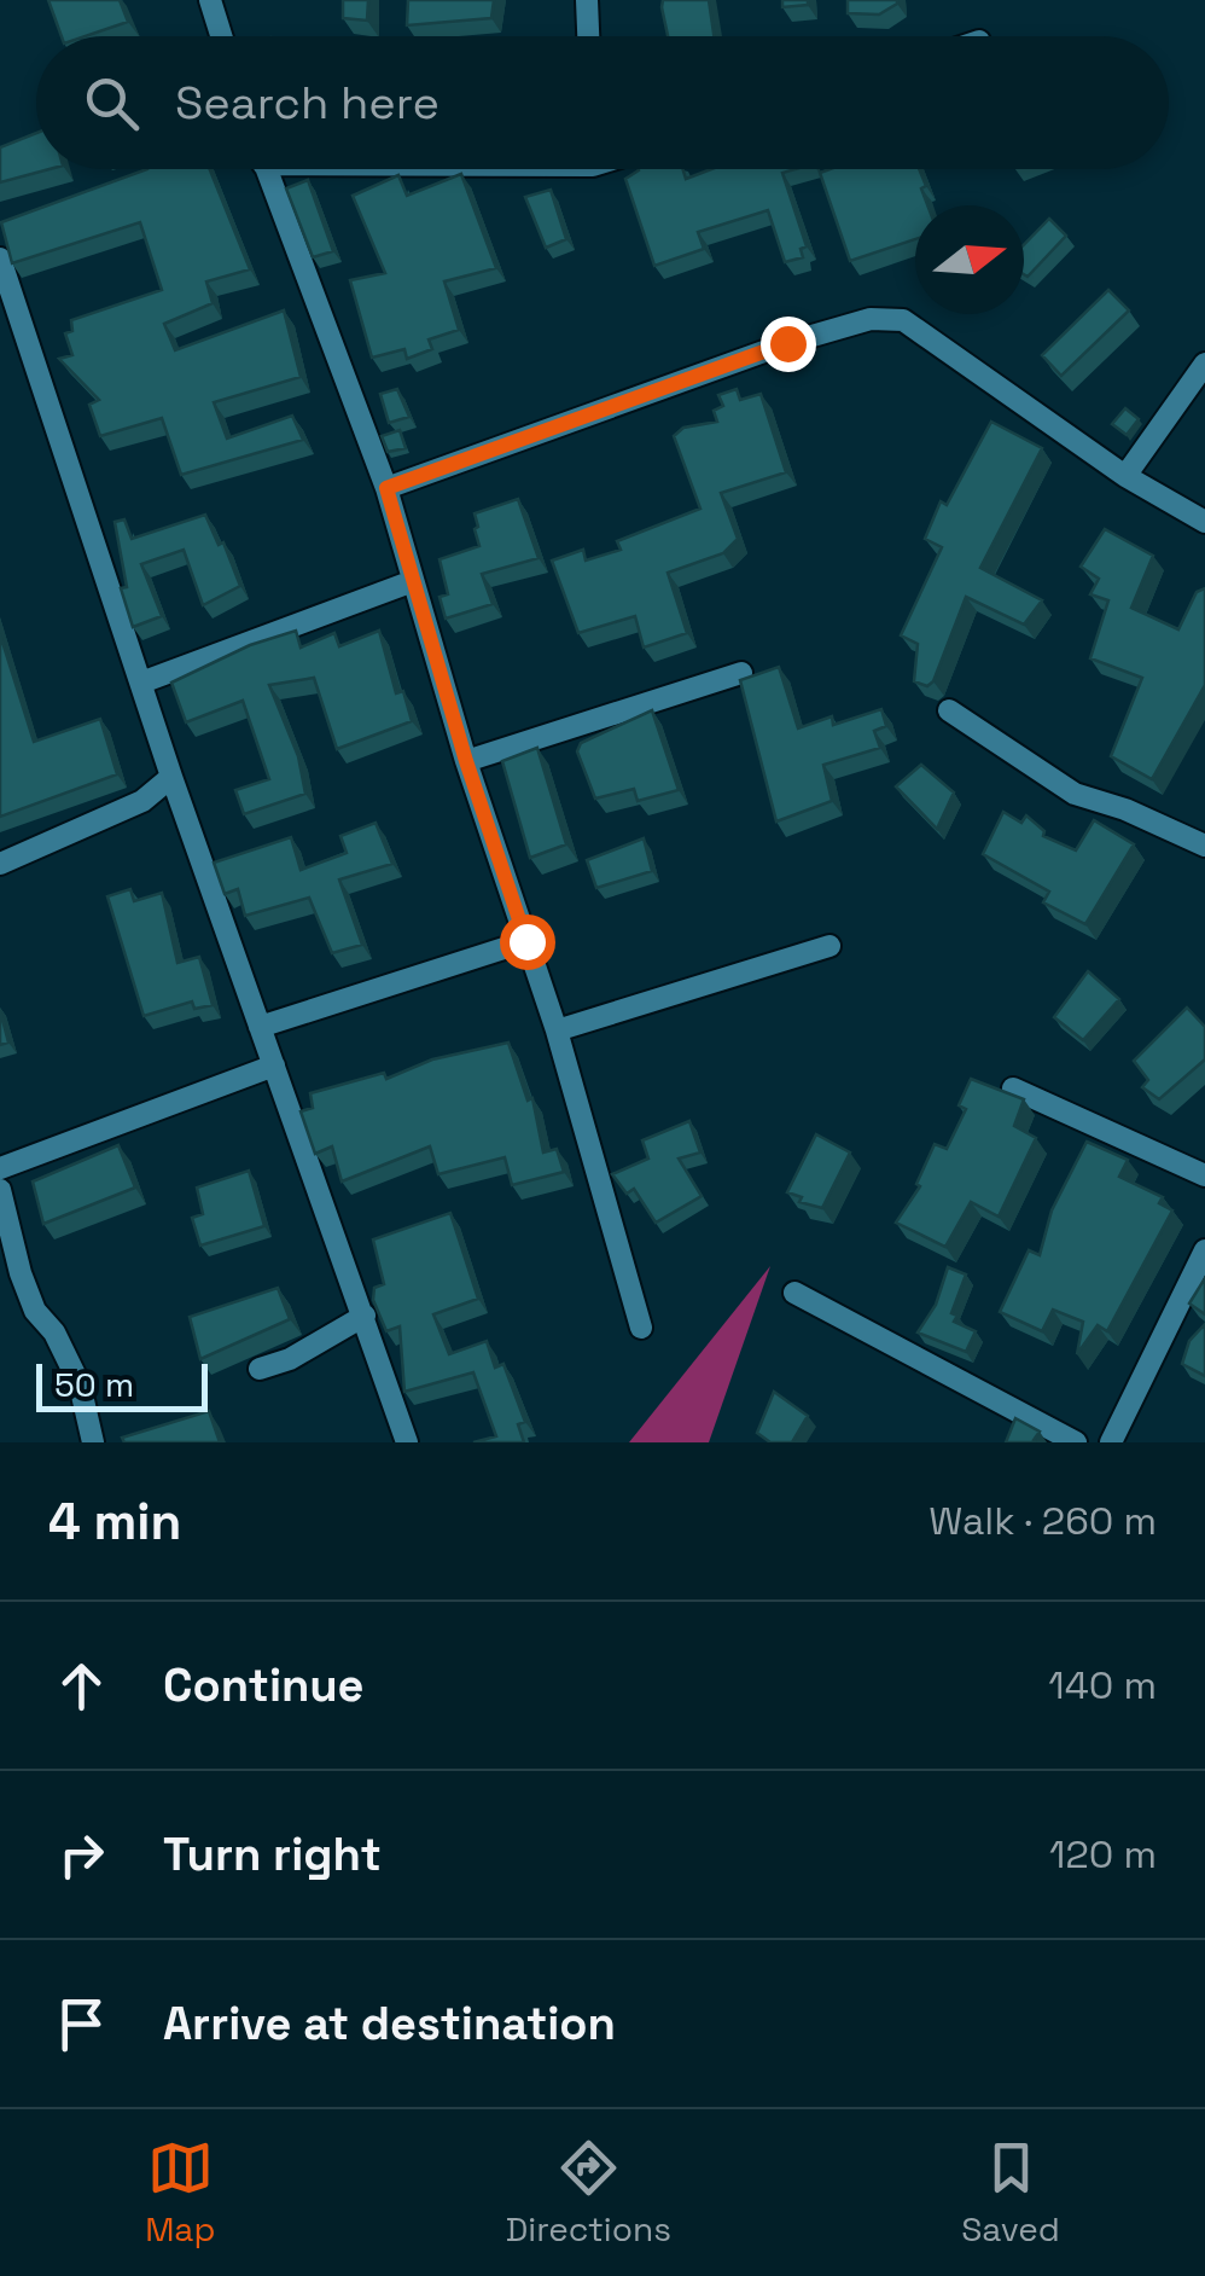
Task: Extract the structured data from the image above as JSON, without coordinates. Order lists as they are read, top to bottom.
{
  "scale_bar": "50 m",
  "north": "right",
  "page": {
    "search": "Search here",
    "scale": "50 m",
    "heading": ["4 min", "Walk · 260 m"],
    "list": [
      ["Continue", "140 m"],
      ["Turn right", "120 m"],
      "Arrive at destination"
    ],
    "nav": ["Map", "Directions", "Saved"]
  }
}
